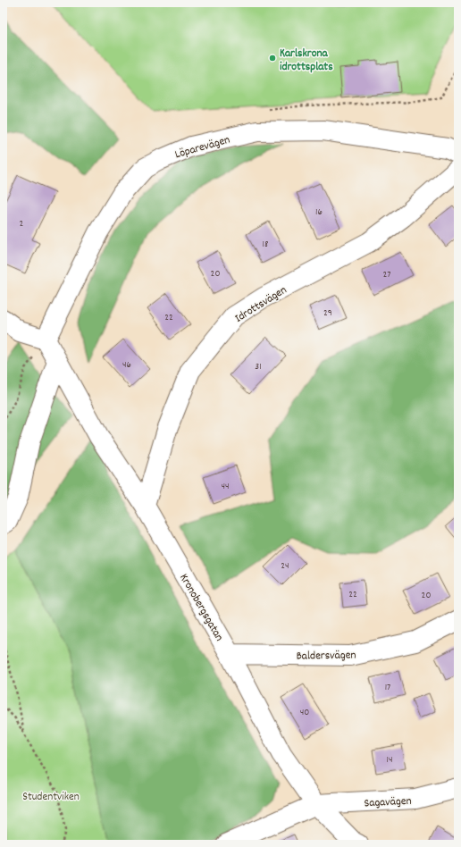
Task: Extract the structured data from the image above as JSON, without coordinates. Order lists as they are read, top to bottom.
{
  "streets": {
    "street": [
      "Löparevägen",
      "Idrottsvägen",
      "Kronobergsgatan",
      "Baldersvägen",
      "Sagavägen"
    ]
  },
  "crossings": [
    ["Löparevägen", "Kronobergsgatan"],
    ["Idrottsvägen", "Kronobergsgatan"],
    ["Kronobergsgatan", "Baldersvägen"],
    ["Kronobergsgatan", "Sagavägen"]
  ],
  "parks": ["Studentviken"],
  "places": ["Karlskrona idrottsplats"],
  "house_numbers": [
    "16",
    "2",
    "18",
    "20",
    "27",
    "29",
    "22",
    "46",
    "31",
    "44",
    "24",
    "22",
    "20",
    "17",
    "40",
    "14"
  ]
}
